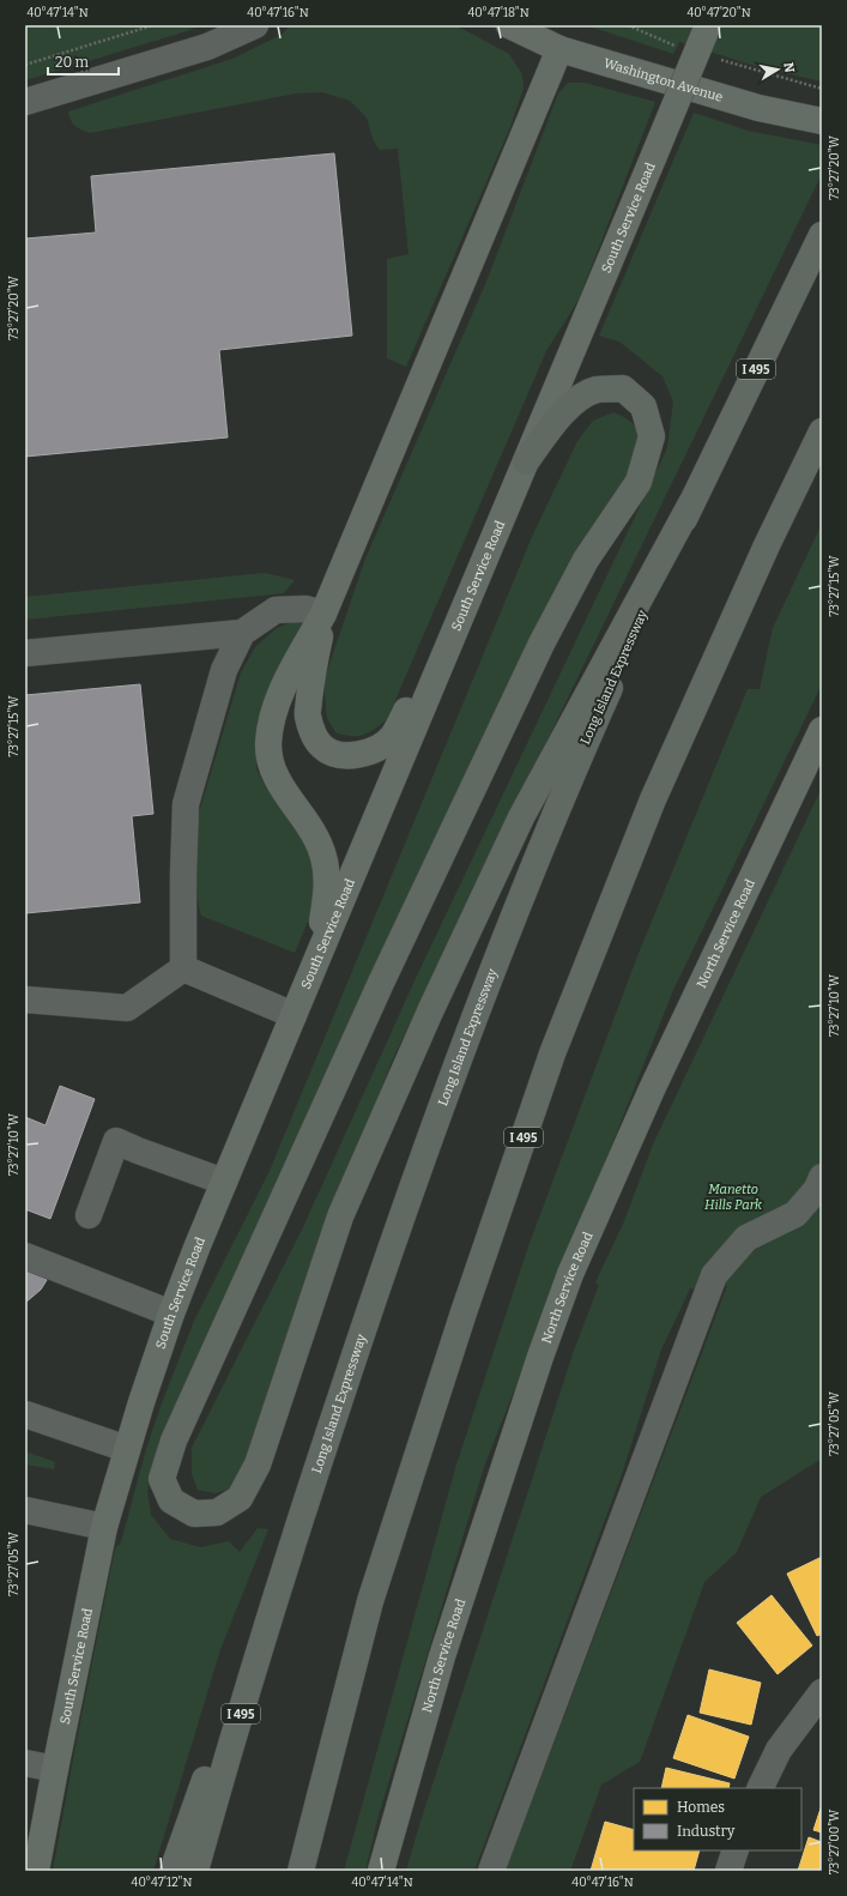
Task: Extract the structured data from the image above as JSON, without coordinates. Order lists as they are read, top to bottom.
{
  "streets": {
    "highway": ["I 495", "Long Island Expressway"],
    "main road": ["Washington Avenue", "South Service Road", "North Service Road"]
  },
  "parks": ["Manetto Hills Park"],
  "legend": ["Homes", "Industry"],
  "scale_bar": "20 m",
  "north": "right",
  "coordinates": [
    "40°47'14\"N",
    "40°47'16\"N",
    "40°47'18\"N",
    "40°47'20\"N",
    "73°27'20\"W",
    "73°27'15\"W",
    "73°27'10\"W",
    "73°27'05\"W",
    "73°27'00\"W",
    "40°47'12\"N"
  ]
}
